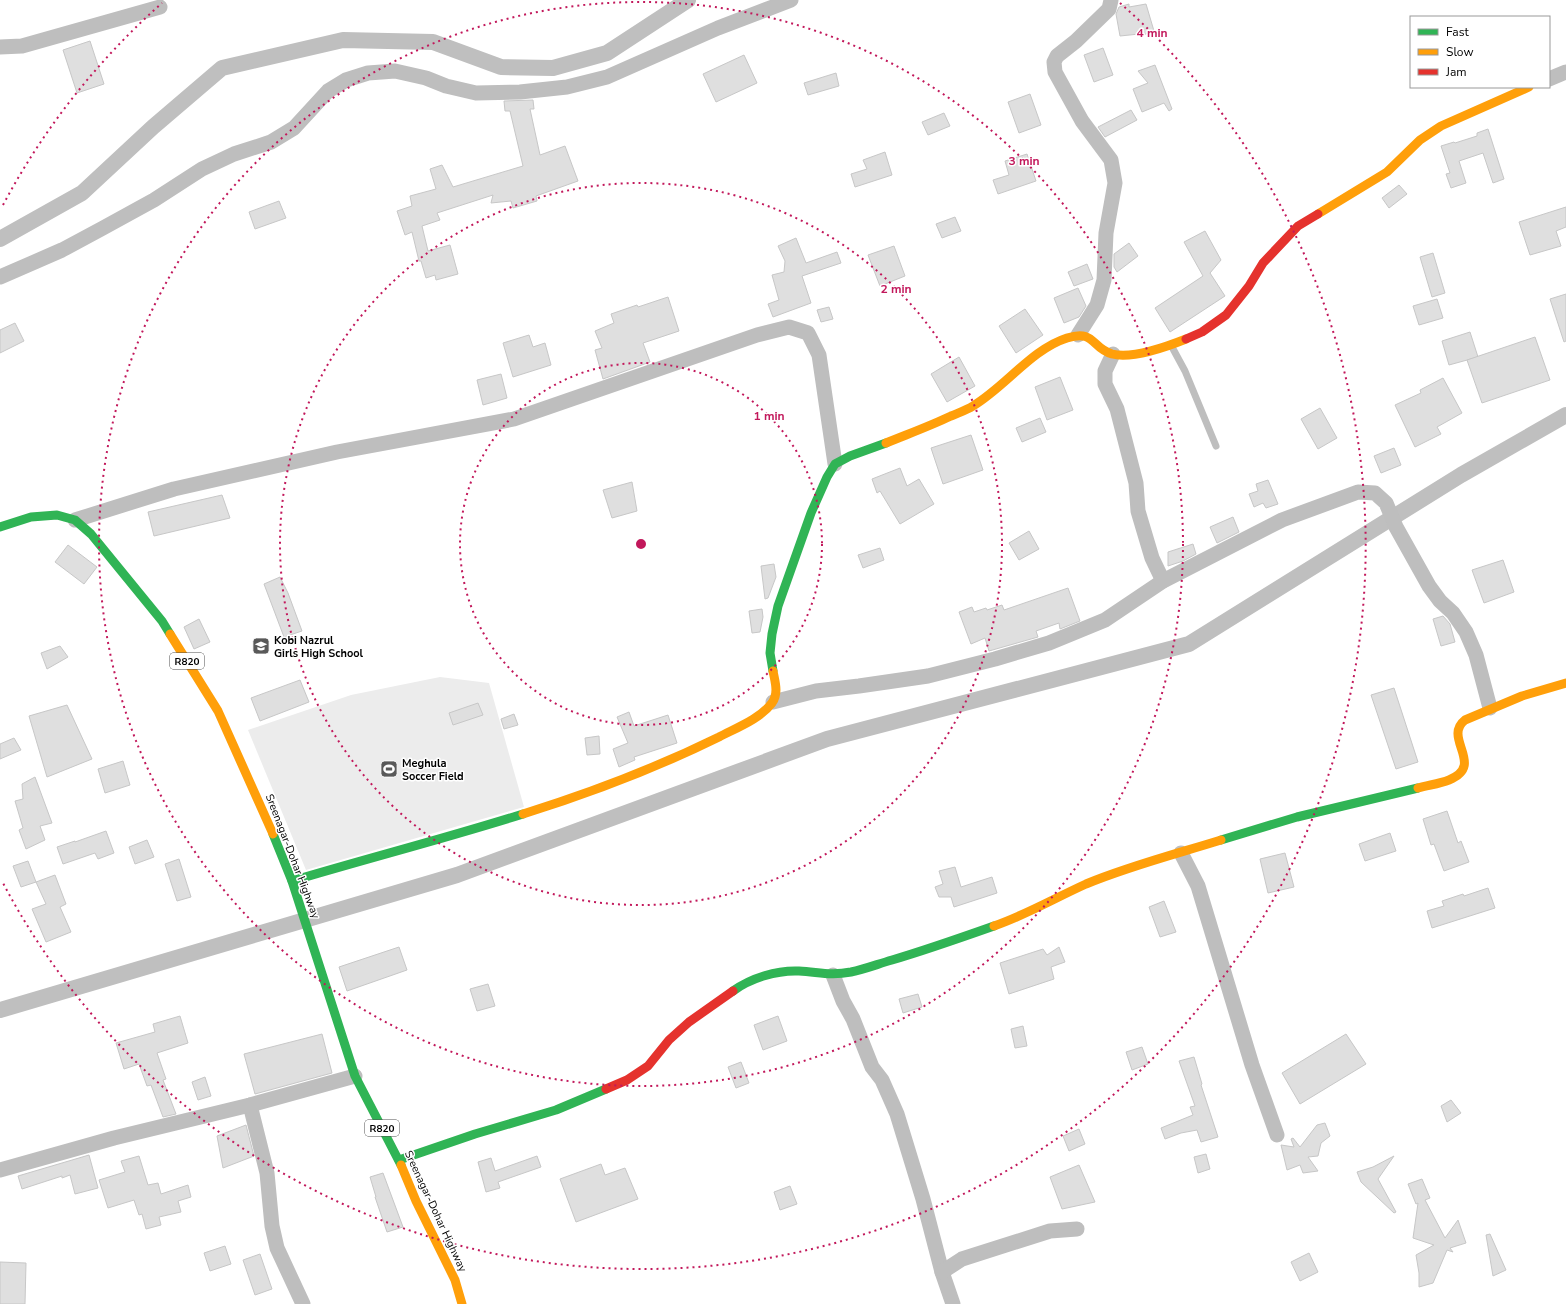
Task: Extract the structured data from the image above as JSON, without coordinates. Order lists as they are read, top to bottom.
{
  "streets": {
    "street": ["R820", "Sreenagar-Dohar Highway"]
  },
  "places": {
    "school or university": ["Kobi Nazrul Girls High School"],
    "sports": ["Meghula Soccer Field"]
  },
  "legend": ["Fast", "Slow", "Jam"],
  "rings": [
    "4 min",
    "3 min",
    "2 min",
    "1 min"
  ]
}
